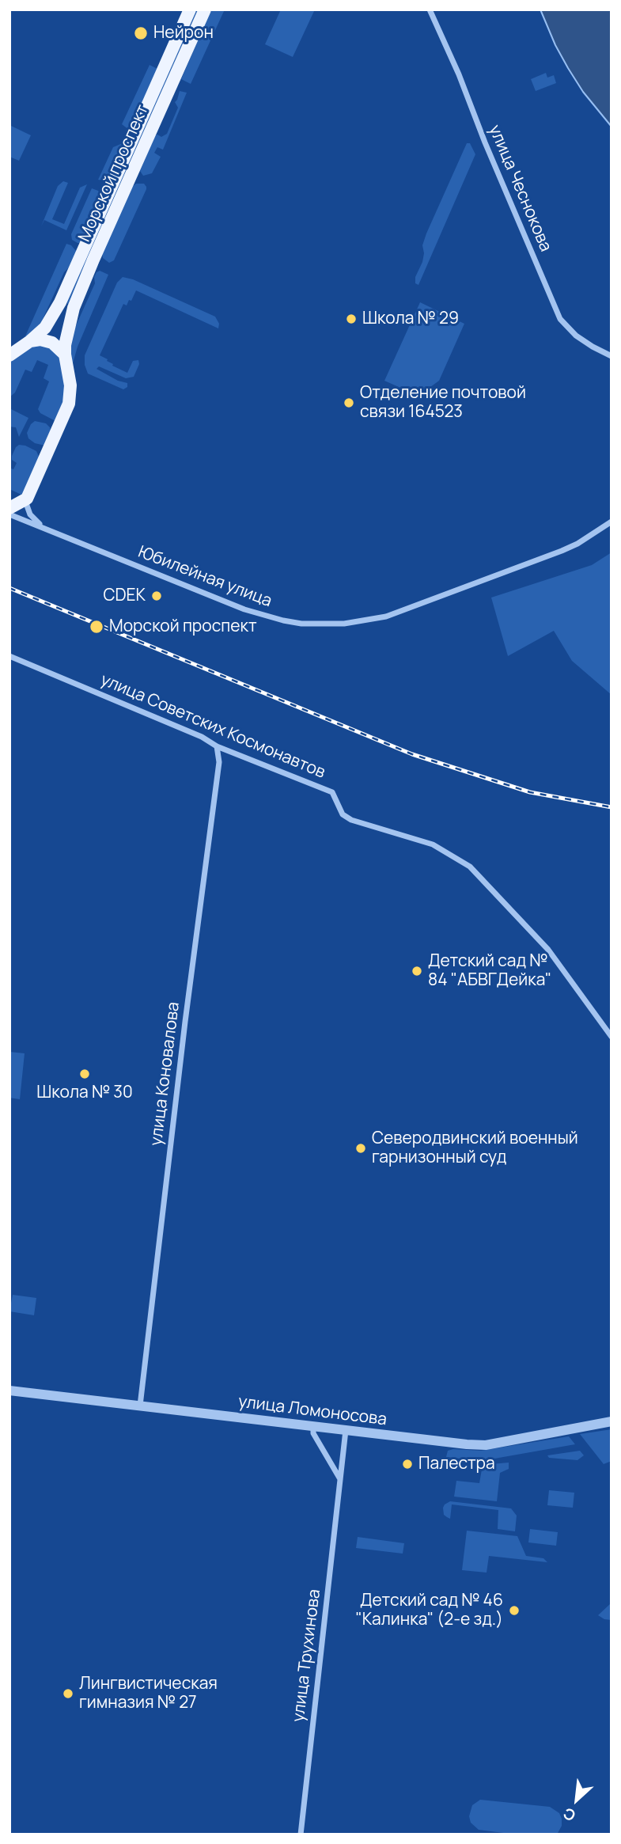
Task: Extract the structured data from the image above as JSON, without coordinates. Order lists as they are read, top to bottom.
{
  "streets": {
    "main road": ["Морской проспект"],
    "street": [
      "улица Чеснокова",
      "Юбилейная улица",
      "улица Советских Космонавтов",
      "улица Коновалова",
      "улица Ломоносова",
      "улица Трухинова"
    ]
  },
  "crossings": [
    ["улица Советских Космонавтов", "улица Коновалова"],
    ["улица Коновалова", "улица Ломоносова"],
    ["улица Ломоносова", "улица Трухинова"]
  ],
  "places": [
    "Нейрон",
    "Школа № 29",
    "Отделение почтовой связи 164523",
    "CDEK",
    "Морской проспект",
    "Детский сад № 84 \"АБВГДейка\"",
    "Школа № 30",
    "Северодвинский военный гарнизонный суд",
    "Палестра",
    "Детский сад № 46 \"Калинка\" (2-е зд.)",
    "Лингвистическая гимназия № 27"
  ],
  "north": "bottom left"
}
